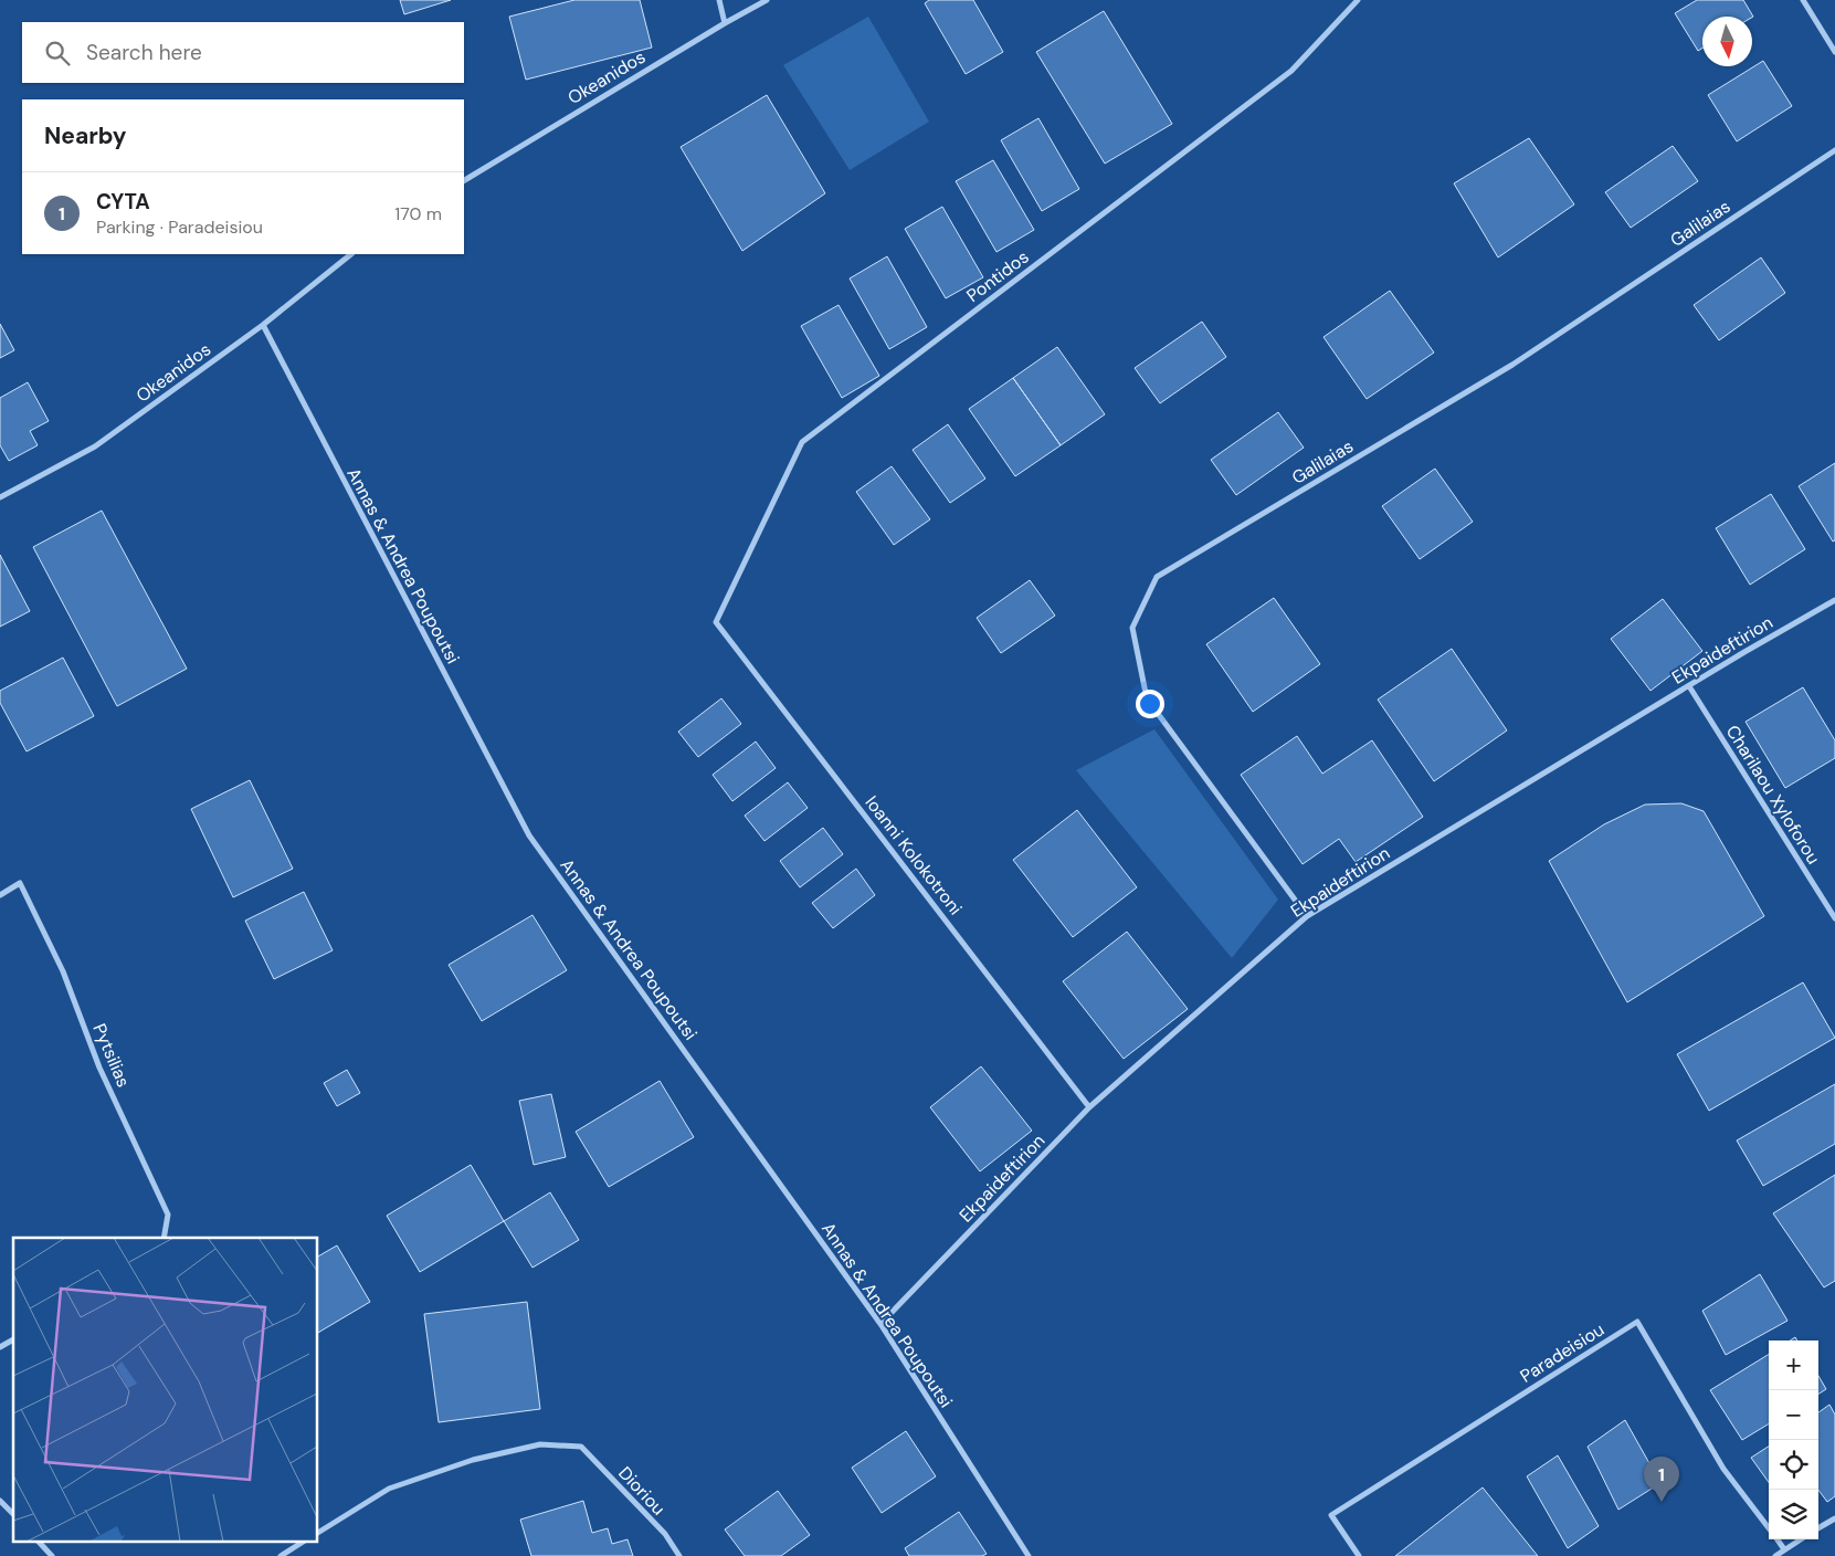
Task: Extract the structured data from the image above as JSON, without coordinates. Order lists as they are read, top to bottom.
{
  "streets": {
    "street": [
      "Okeanidos",
      "Galilaias",
      "Pontidos",
      "Annas & Andrea Poupoutsi",
      "Ekpaideftirion",
      "Charilaou Xyloforou",
      "Ioanni Kolokotroni",
      "Pytsilias",
      "Paradeisiou",
      "Dioriou"
    ]
  },
  "crossings": [
    ["Okeanidos", "Annas & Andrea Poupoutsi"],
    ["Galilaias", "Ekpaideftirion"],
    ["Pontidos", "Ioanni Kolokotroni"],
    ["Annas & Andrea Poupoutsi", "Ekpaideftirion"],
    ["Ekpaideftirion", "Charilaou Xyloforou"],
    ["Ekpaideftirion", "Ioanni Kolokotroni"]
  ],
  "north": "bottom",
  "page": {
    "search": "Search here",
    "heading": "Nearby",
    "list": [
      {
        "mark": "1",
        "name": "CYTA",
        "note": "Parking · Paradeisiou",
        "value": "170 m"
      }
    ],
    "map_buttons": ["+", "−"],
    "pins": "1"
  }
}
